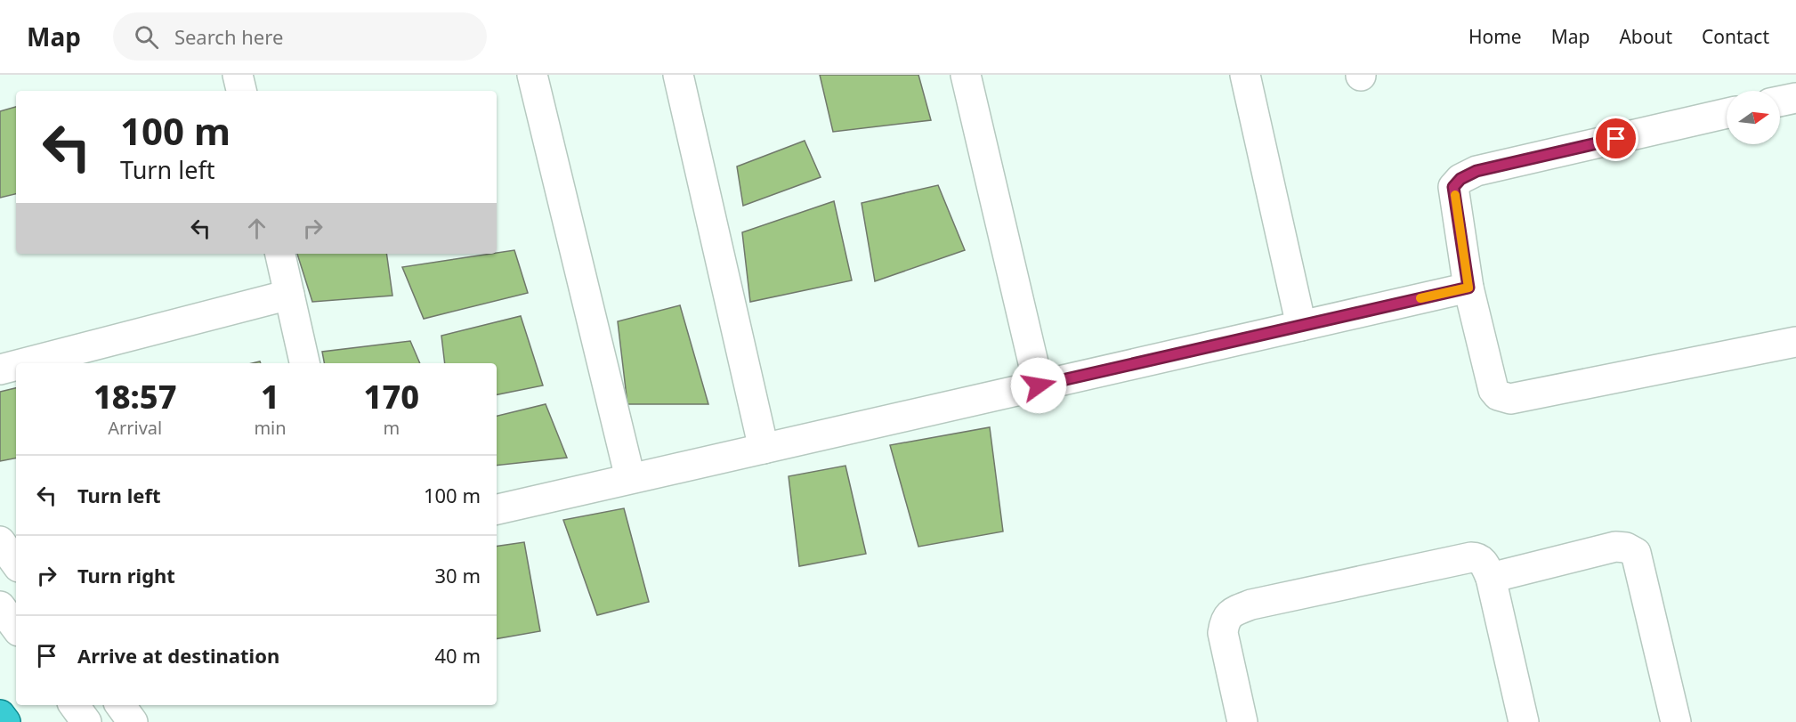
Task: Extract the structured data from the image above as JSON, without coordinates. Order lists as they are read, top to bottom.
{
  "north": "right",
  "page": {
    "header": "Map",
    "search": "Search here",
    "nav": [
      "Home",
      "Map",
      "About",
      "Contact"
    ],
    "turn": ["100 m", "Turn left"],
    "eta": [
      "18:57",
      "Arrival",
      "1",
      "min",
      "170",
      "m"
    ],
    "list": [
      {
        "name": "Turn left",
        "value": "100 m"
      },
      {
        "name": "Turn right",
        "value": "30 m"
      },
      {
        "name": "Arrive at destination",
        "value": "40 m"
      }
    ]
  }
}
